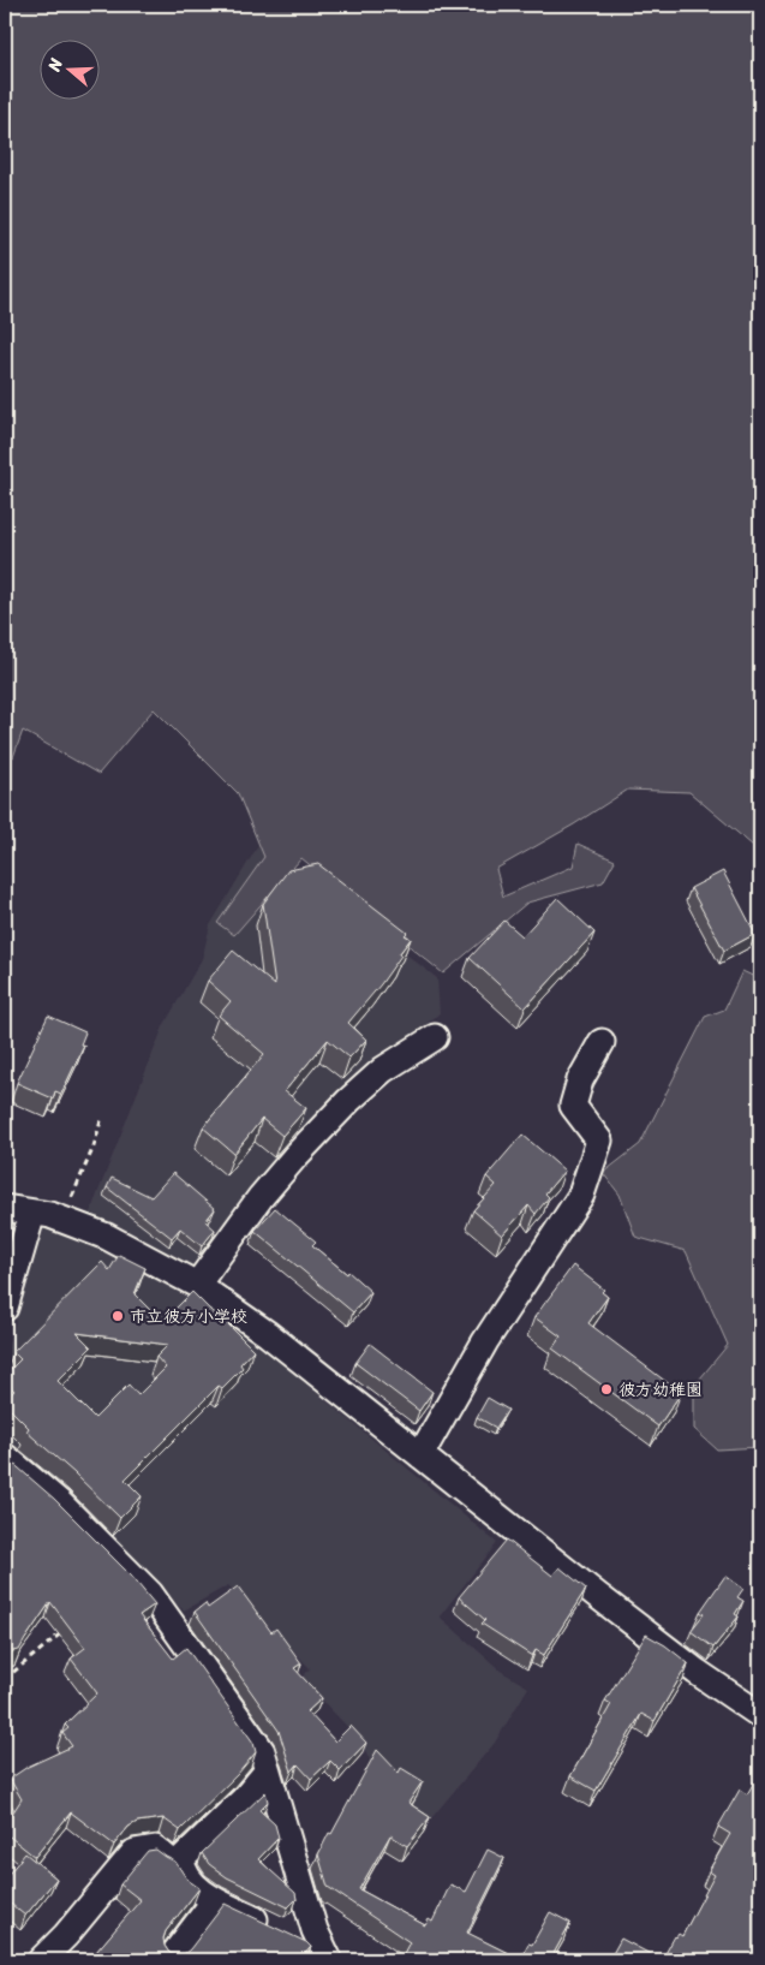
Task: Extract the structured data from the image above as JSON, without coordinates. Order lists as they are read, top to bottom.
{
  "places": ["市立彼方小学校", "彼方幼稚園"],
  "north": "left"
}
